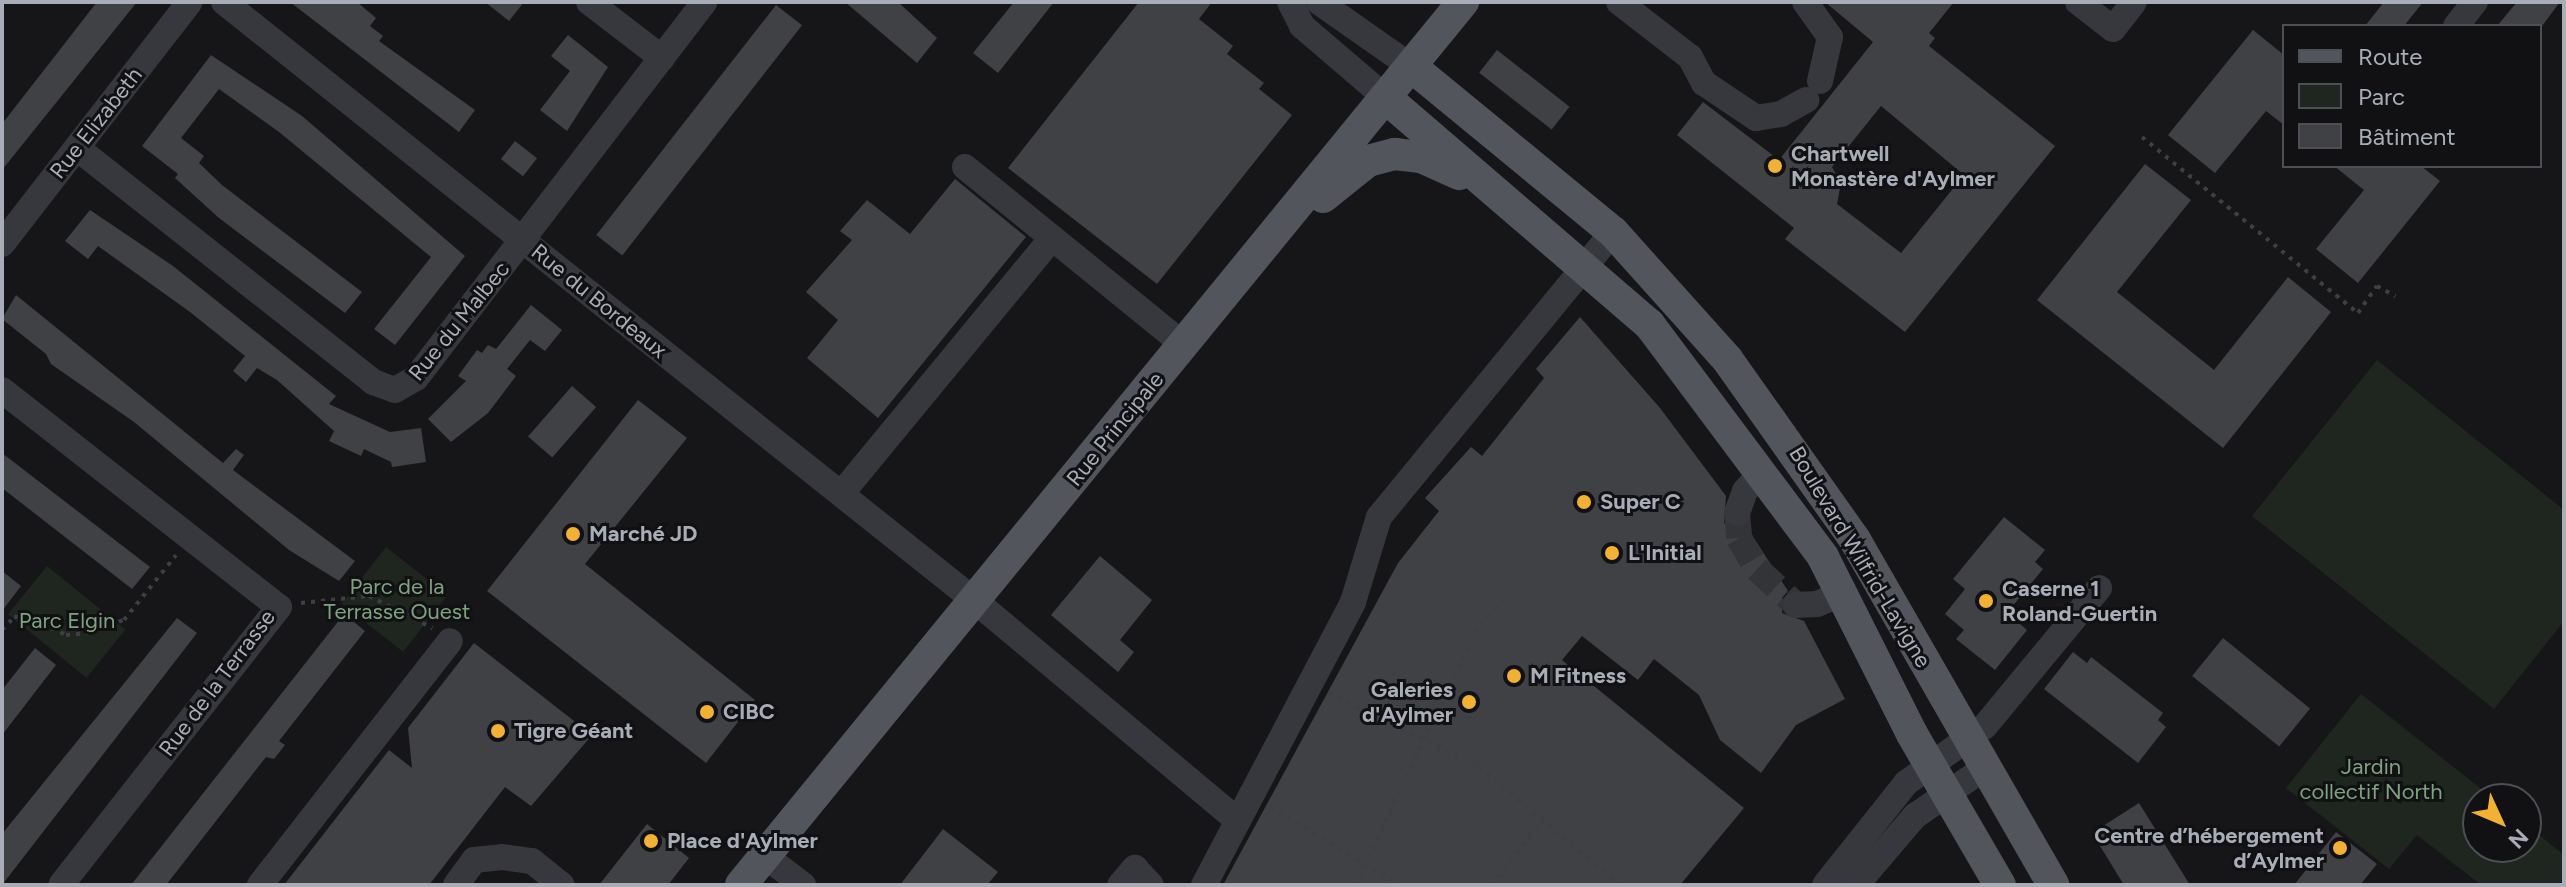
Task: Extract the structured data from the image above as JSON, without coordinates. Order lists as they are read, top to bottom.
{
  "streets": {
    "main road": ["Rue Principale", "Boulevard Wilfrid-Lavigne"],
    "street": [
      "Rue Elizabeth",
      "Rue du Bordeaux",
      "Rue du Malbec",
      "Rue de la Terrasse"
    ]
  },
  "crossings": [
    ["Rue Elizabeth", "Rue du Malbec"],
    ["Rue du Bordeaux", "Rue du Malbec"],
    ["Rue du Bordeaux", "Rue Principale"],
    ["Rue Principale", "Boulevard Wilfrid-Lavigne"]
  ],
  "parks": ["Parc de la Terrasse Ouest", "Parc Elgin", "Jardin collectif North"],
  "places": [
    "Chartwell Monastère d'Aylmer",
    "Super C",
    "Marché JD",
    "L'Initial",
    "Caserne 1 Roland-Guertin",
    "M Fitness",
    "Galeries d'Aylmer",
    "CIBC",
    "Tigre Géant",
    "Place d'Aylmer",
    "Centre d’hébergement d’Aylmer"
  ],
  "legend": ["Route", "Parc", "Bâtiment"],
  "north": "bottom right"
}
